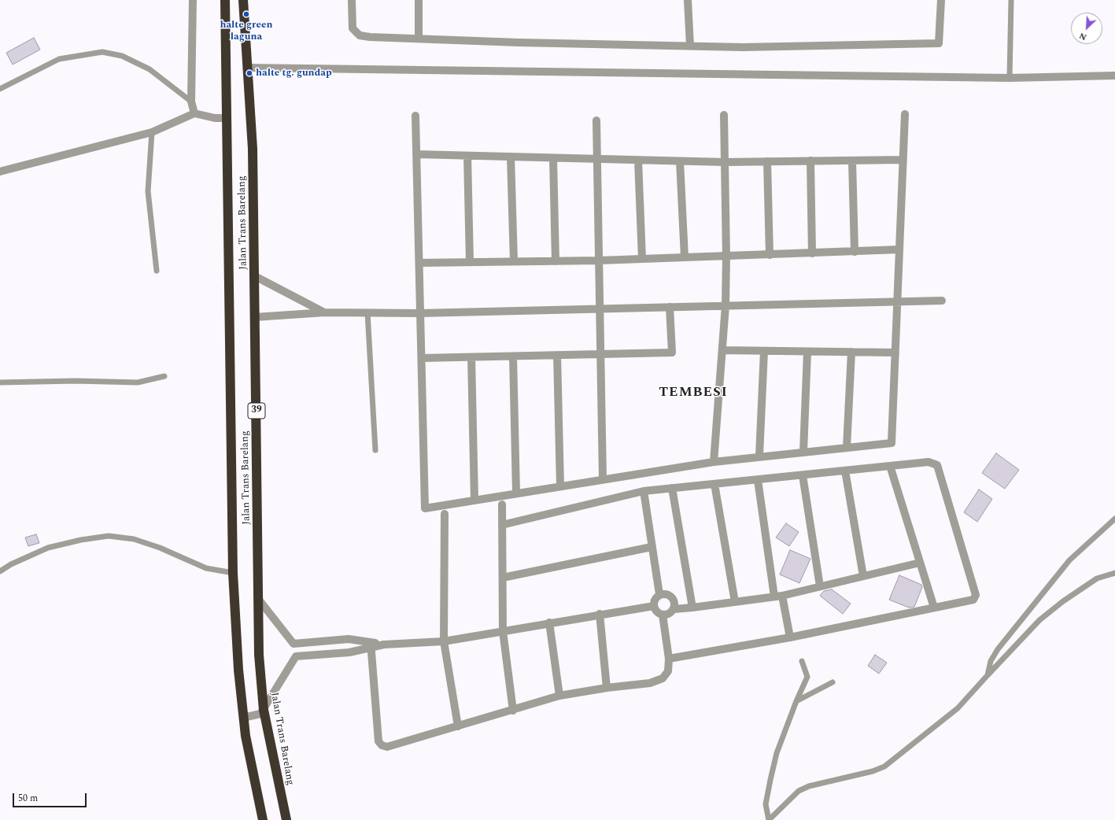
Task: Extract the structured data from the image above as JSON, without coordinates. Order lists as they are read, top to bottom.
{
  "streets": {
    "highway": ["Jalan Trans Barelang", "39"]
  },
  "districts": ["TEMBESI"],
  "places": ["halte green laguna", "halte tg. gundap"],
  "scale_bar": "50 m",
  "north": "bottom left"
}
